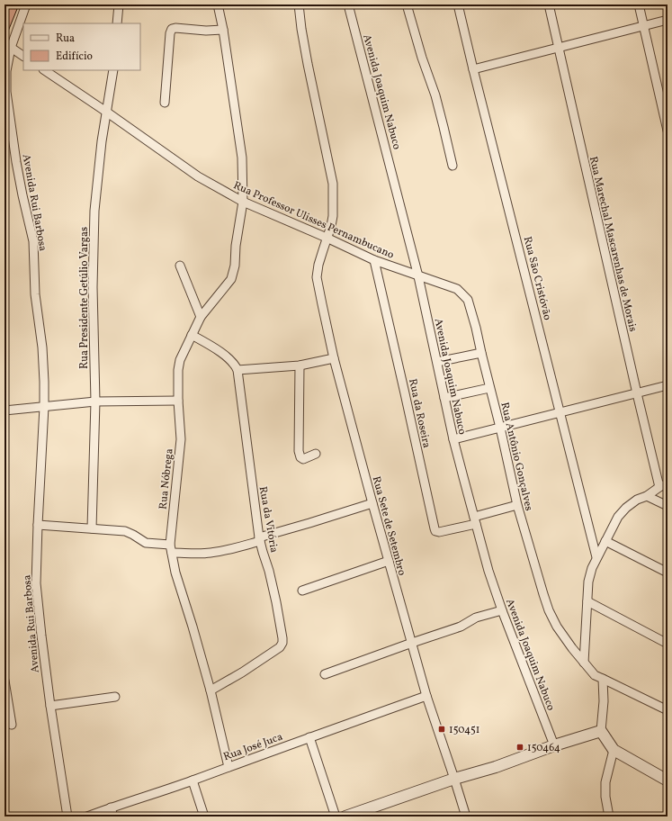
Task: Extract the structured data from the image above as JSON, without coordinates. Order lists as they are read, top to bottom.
{
  "streets": {
    "street": [
      "Avenida Joaquim Nabuco",
      "Avenida Rui Barbosa",
      "Rua Professor Ulisses Pernambucano",
      "Rua Marechal Mascarenhas de Morais",
      "Rua São Cristóvão",
      "Rua Presidente Getúlio Vargas",
      "Rua da Roseira",
      "Rua Antônio Gonçalves",
      "Rua Nóbrega",
      "Rua da Vitória",
      "Rua Sete de Setembro",
      "Rua José Juca"
    ]
  },
  "crossings": [
    ["Avenida Joaquim Nabuco", "Rua Professor Ulisses Pernambucano"],
    ["Avenida Joaquim Nabuco", "Rua da Roseira"],
    ["Avenida Joaquim Nabuco", "Rua Antônio Gonçalves"],
    ["Rua Professor Ulisses Pernambucano", "Rua Presidente Getúlio Vargas"],
    ["Rua Professor Ulisses Pernambucano", "Rua da Roseira"],
    ["Rua Professor Ulisses Pernambucano", "Rua Antônio Gonçalves"],
    ["Rua Professor Ulisses Pernambucano", "Rua Nóbrega"],
    ["Rua Professor Ulisses Pernambucano", "Rua Sete de Setembro"],
    ["Rua Nóbrega", "Rua da Vitória"],
    ["Rua Nóbrega", "Rua José Juca"],
    ["Rua Sete de Setembro", "Rua José Juca"]
  ],
  "places": {
    "transit": ["150451", "150464"]
  },
  "legend": ["Rua", "Edifício"]
}
